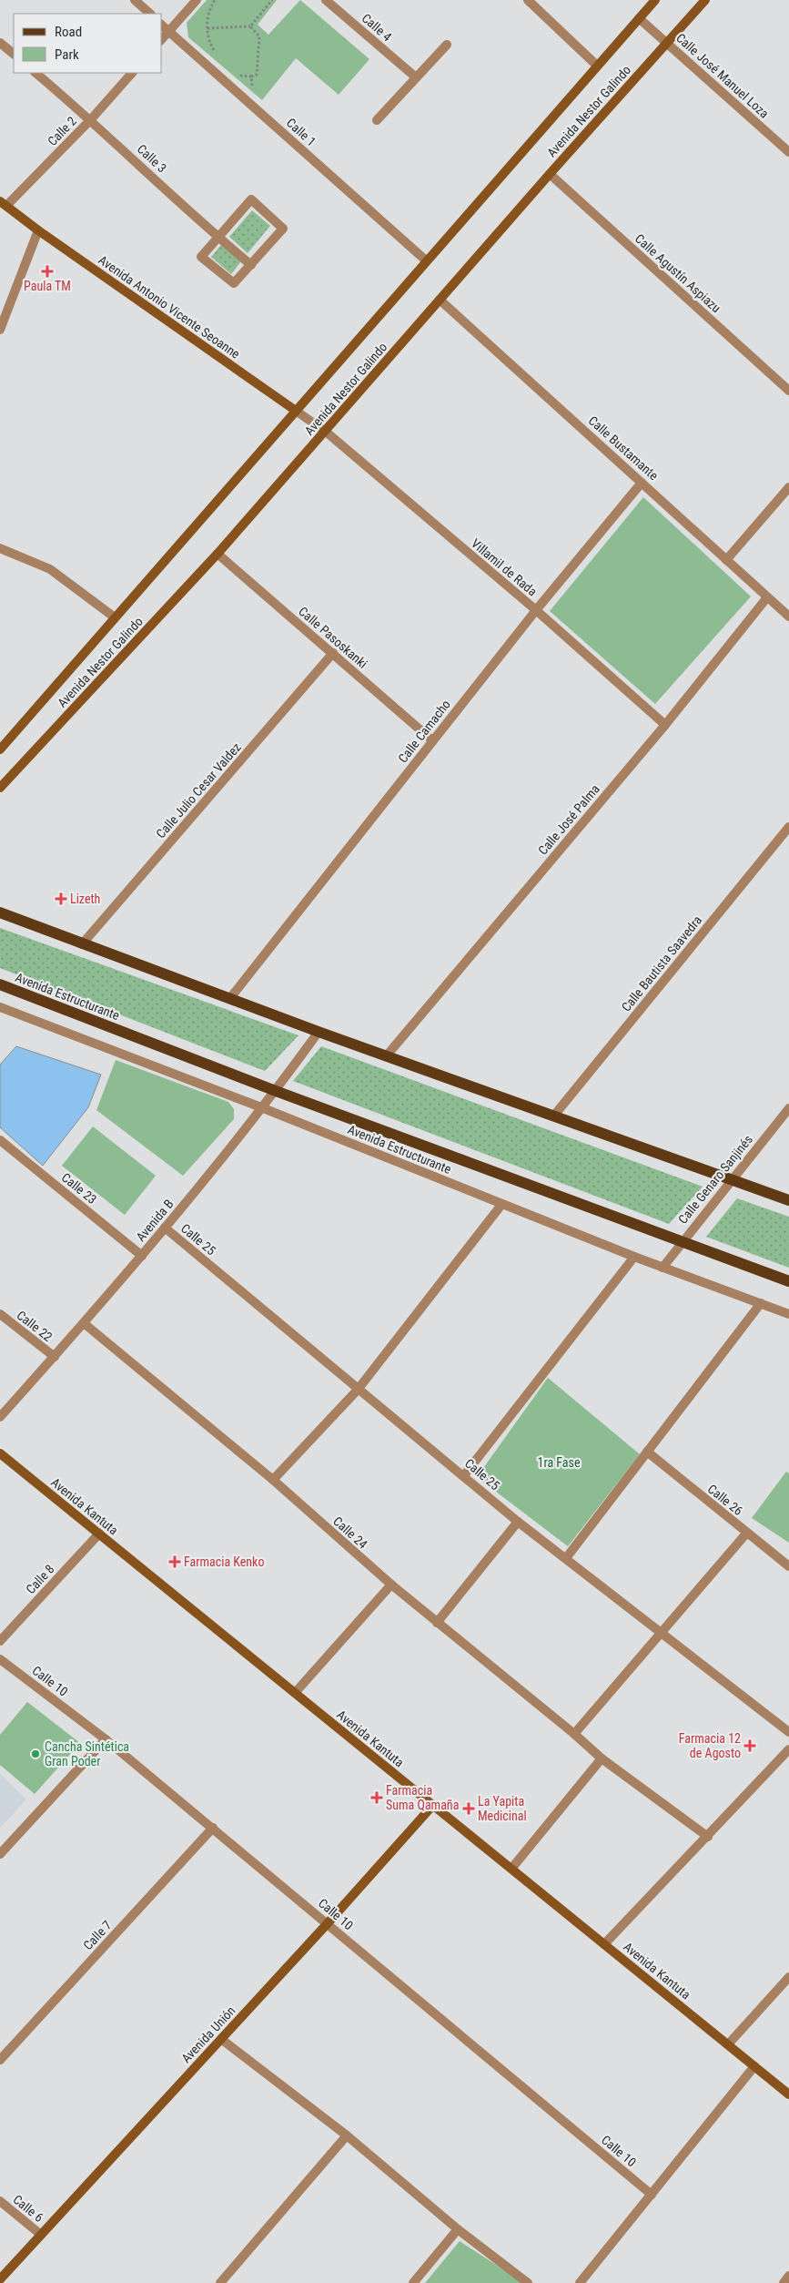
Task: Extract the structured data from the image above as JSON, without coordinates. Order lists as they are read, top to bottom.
{
  "streets": {
    "main road": [
      "Avenida Nestor Galindo",
      "Avenida Antonio Vicente Seoanne",
      "Avenida Estructurante",
      "Avenida Kantuta",
      "Avenida Unión"
    ],
    "street": [
      "Calle 4",
      "Calle José Manuel Loza",
      "Calle 2",
      "Calle 1",
      "Calle 3",
      "Calle Agustín Aspiazu",
      "Calle Bustamante",
      "Villamil de Rada",
      "Calle Pasoskanki",
      "Calle Camacho",
      "Calle Julio Cesar Valdez",
      "Calle José Palma",
      "Calle Bautista Saavedra",
      "Calle Genaro Sanjinés",
      "Calle 23",
      "Avenida B",
      "Calle 25",
      "Calle 22",
      "Calle 26",
      "Calle 24",
      "Calle 8",
      "Calle 10",
      "Calle 7",
      "Calle 6"
    ]
  },
  "crossings": [
    ["Calle José Manuel Loza", "Avenida Nestor Galindo"],
    ["Avenida Nestor Galindo", "Calle 1"],
    ["Avenida Nestor Galindo", "Calle Agustín Aspiazu"],
    ["Avenida Nestor Galindo", "Avenida Antonio Vicente Seoanne"],
    ["Avenida Nestor Galindo", "Calle Bustamante"],
    ["Avenida Nestor Galindo", "Villamil de Rada"],
    ["Avenida Nestor Galindo", "Calle Pasoskanki"],
    ["Calle 2", "Calle 3"],
    ["Calle 2", "Avenida Antonio Vicente Seoanne"],
    ["Avenida Antonio Vicente Seoanne", "Villamil de Rada"],
    ["Calle Bustamante", "Calle Camacho"],
    ["Calle Bustamante", "Calle José Palma"],
    ["Villamil de Rada", "Calle Camacho"],
    ["Villamil de Rada", "Calle José Palma"],
    ["Calle Pasoskanki", "Calle Camacho"],
    ["Calle Pasoskanki", "Calle Julio Cesar Valdez"],
    ["Avenida Estructurante", "Calle Genaro Sanjinés"],
    ["Avenida Estructurante", "Avenida B"],
    ["Calle 23", "Avenida B"],
    ["Avenida B", "Calle 25"],
    ["Avenida B", "Calle 22"],
    ["Avenida B", "Calle 24"],
    ["Avenida Kantuta", "Calle 8"],
    ["Avenida Kantuta", "Avenida Unión"],
    ["Calle 10", "Calle 7"],
    ["Calle 10", "Avenida Unión"],
    ["Avenida Unión", "Calle 6"]
  ],
  "parks": ["1ra Fase"],
  "places": {
    "health": [
      "Paula TM",
      "Lizeth",
      "Farmacia Kenko",
      "Farmacia 12 de Agosto",
      "Farmacia Suma Qamaña",
      "La Yapita Medicinal"
    ],
    "other": ["Cancha Sintética Gran Poder"]
  },
  "legend": ["Road", "Park"]
}
